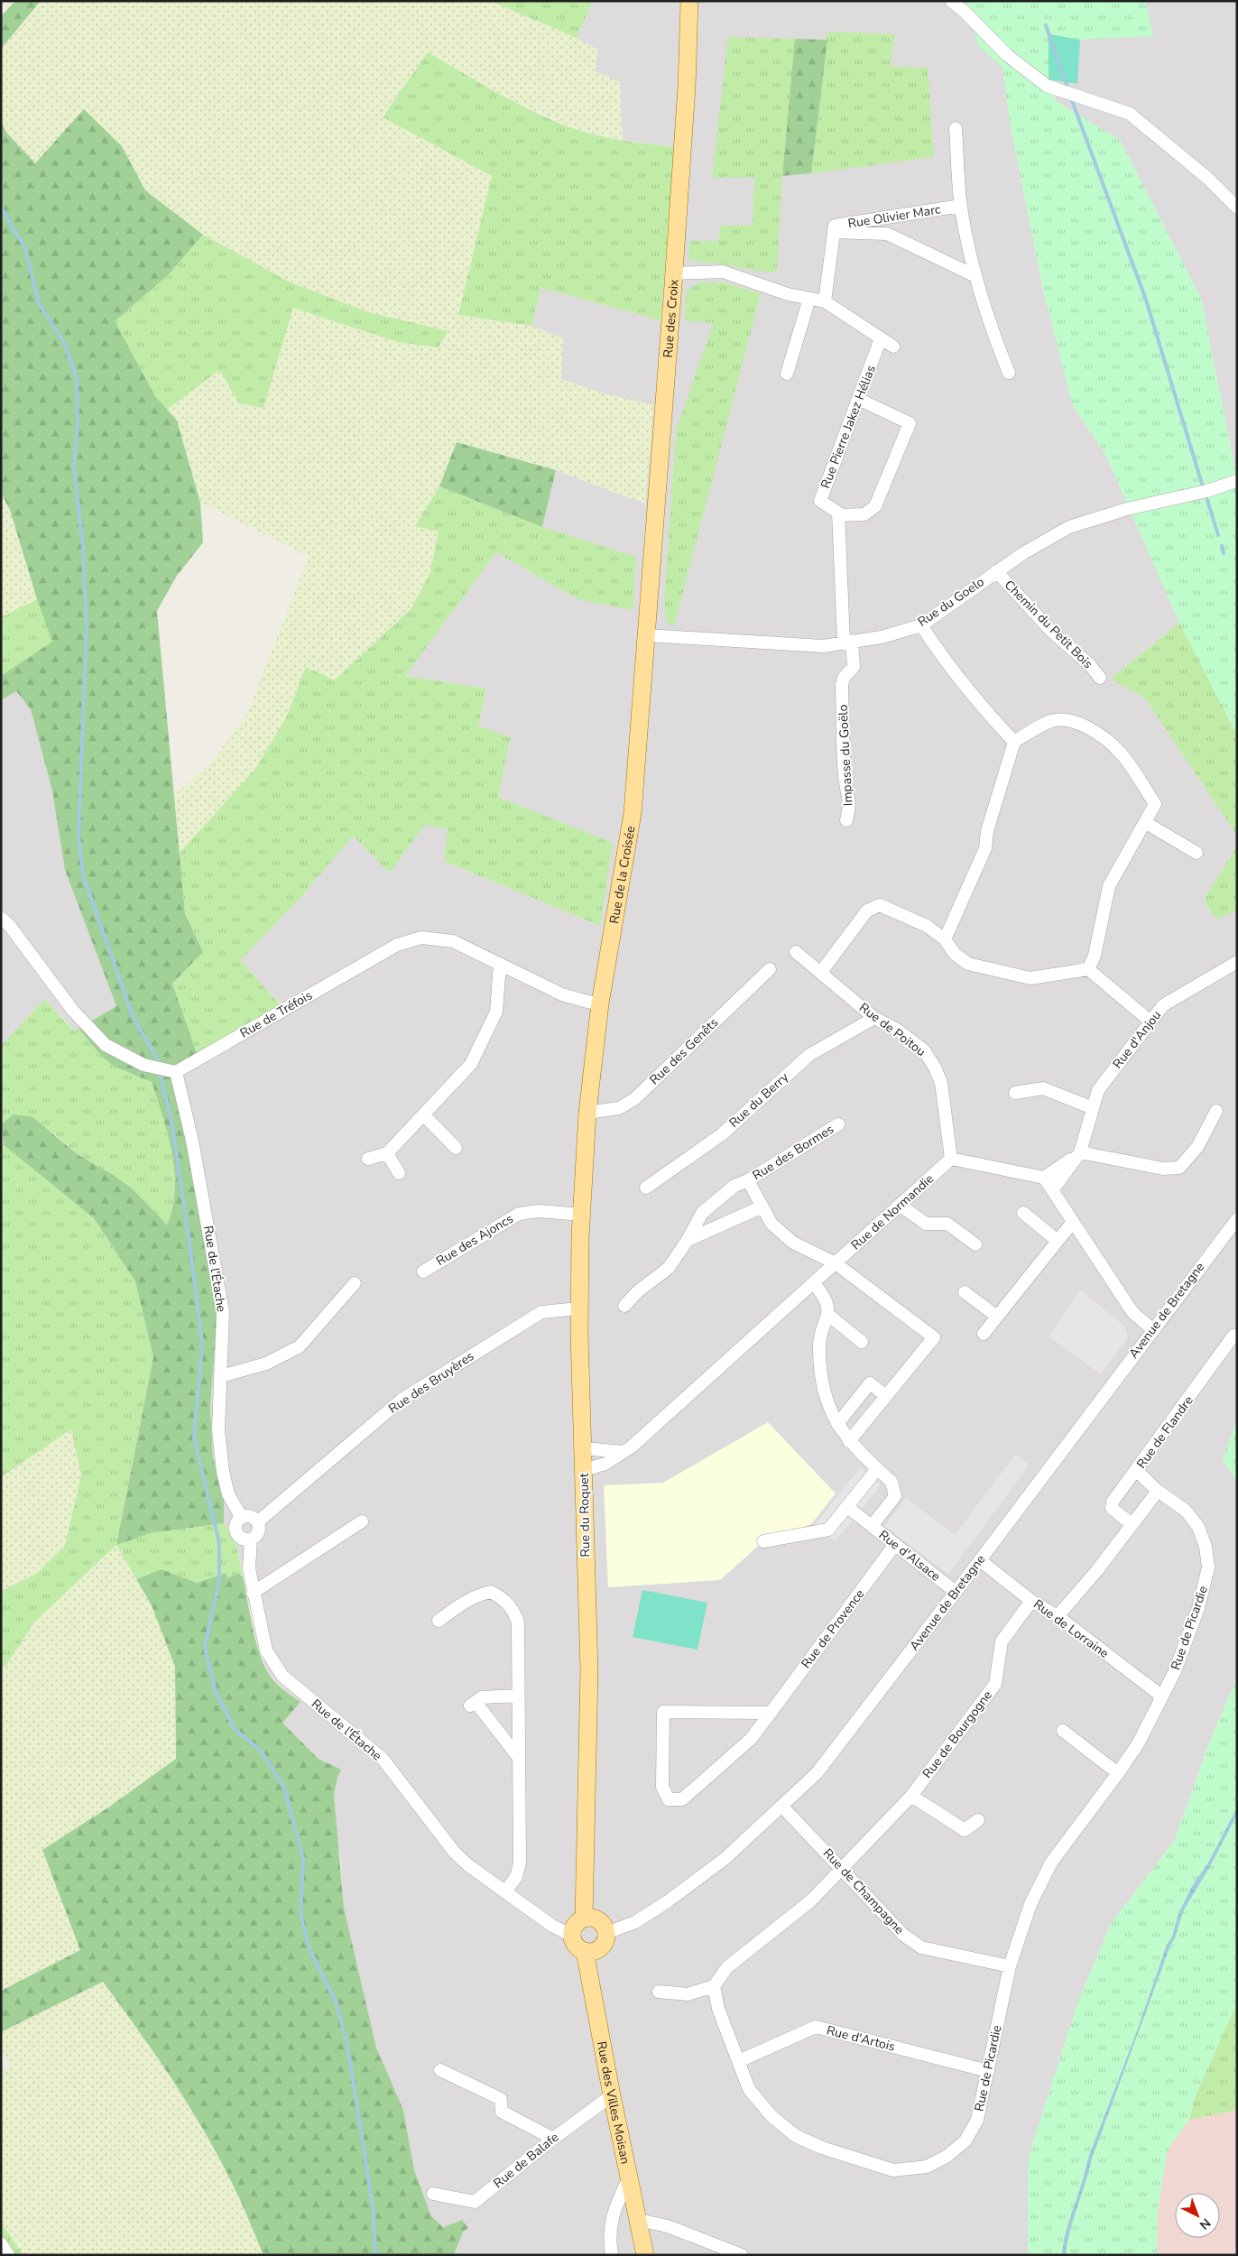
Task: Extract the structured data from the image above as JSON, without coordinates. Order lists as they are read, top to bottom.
{
  "streets": {
    "main road": [
      "Rue des Croix",
      "Rue de la Croisée",
      "Rue du Roquet",
      "Rue des Villes Moisan"
    ],
    "street": [
      "Rue Olivier Marc",
      "Rue Pierre Jakez Hélias",
      "Rue du Goelo",
      "Chemin du Petit Bois",
      "Impasse du Goëlo",
      "Rue de Tréfois",
      "Rue de Poitou",
      "Rue d'Anjou",
      "Rue des Genêts",
      "Rue du Berry",
      "Rue des Bormes",
      "Rue de Normandie",
      "Rue des Ajoncs",
      "Rue de l'Étache",
      "Avenue de Bretagne",
      "Rue des Bruyères",
      "Rue de Flandre",
      "Rue d'Alsace",
      "Rue de Picardie",
      "Rue de Provence",
      "Rue de Lorraine",
      "Rue de Bourgogne",
      "Rue de Champagne",
      "Rue d'Artois",
      "Rue de Balafe"
    ]
  },
  "crossings": [
    ["Rue des Croix", "Rue du Goelo"],
    ["Rue des Croix", "Rue de la Croisée"],
    ["Rue du Goelo", "Chemin du Petit Bois"],
    ["Rue du Goelo", "Impasse du Goëlo"],
    ["Rue du Goelo", "Rue de la Croisée"],
    ["Rue de la Croisée", "Rue de Tréfois"],
    ["Rue de la Croisée", "Rue des Genêts"],
    ["Rue de la Croisée", "Rue du Roquet"],
    ["Rue de Tréfois", "Rue de l'Étache"],
    ["Rue de Poitou", "Rue du Berry"],
    ["Rue de Poitou", "Rue de Normandie"],
    ["Rue des Genêts", "Rue du Roquet"],
    ["Rue des Bormes", "Rue de Normandie"],
    ["Rue de Normandie", "Rue du Roquet"],
    ["Rue des Ajoncs", "Rue du Roquet"],
    ["Rue de l'Étache", "Avenue de Bretagne"],
    ["Rue de l'Étache", "Rue des Bruyères"],
    ["Rue de l'Étache", "Rue du Roquet"],
    ["Rue de l'Étache", "Rue des Villes Moisan"],
    ["Avenue de Bretagne", "Rue du Roquet"],
    ["Avenue de Bretagne", "Rue d'Alsace"],
    ["Avenue de Bretagne", "Rue de Lorraine"],
    ["Avenue de Bretagne", "Rue de Champagne"],
    ["Avenue de Bretagne", "Rue des Villes Moisan"],
    ["Rue des Bruyères", "Rue du Roquet"],
    ["Rue de Flandre", "Rue de Picardie"],
    ["Rue du Roquet", "Rue des Villes Moisan"],
    ["Rue d'Alsace", "Rue de Provence"],
    ["Rue de Picardie", "Rue de Lorraine"],
    ["Rue de Picardie", "Rue de Champagne"],
    ["Rue de Picardie", "Rue d'Artois"],
    ["Rue de Lorraine", "Rue de Bourgogne"],
    ["Rue de Bourgogne", "Rue de Champagne"],
    ["Rue des Villes Moisan", "Rue de Balafe"]
  ],
  "north": "bottom right"
}
